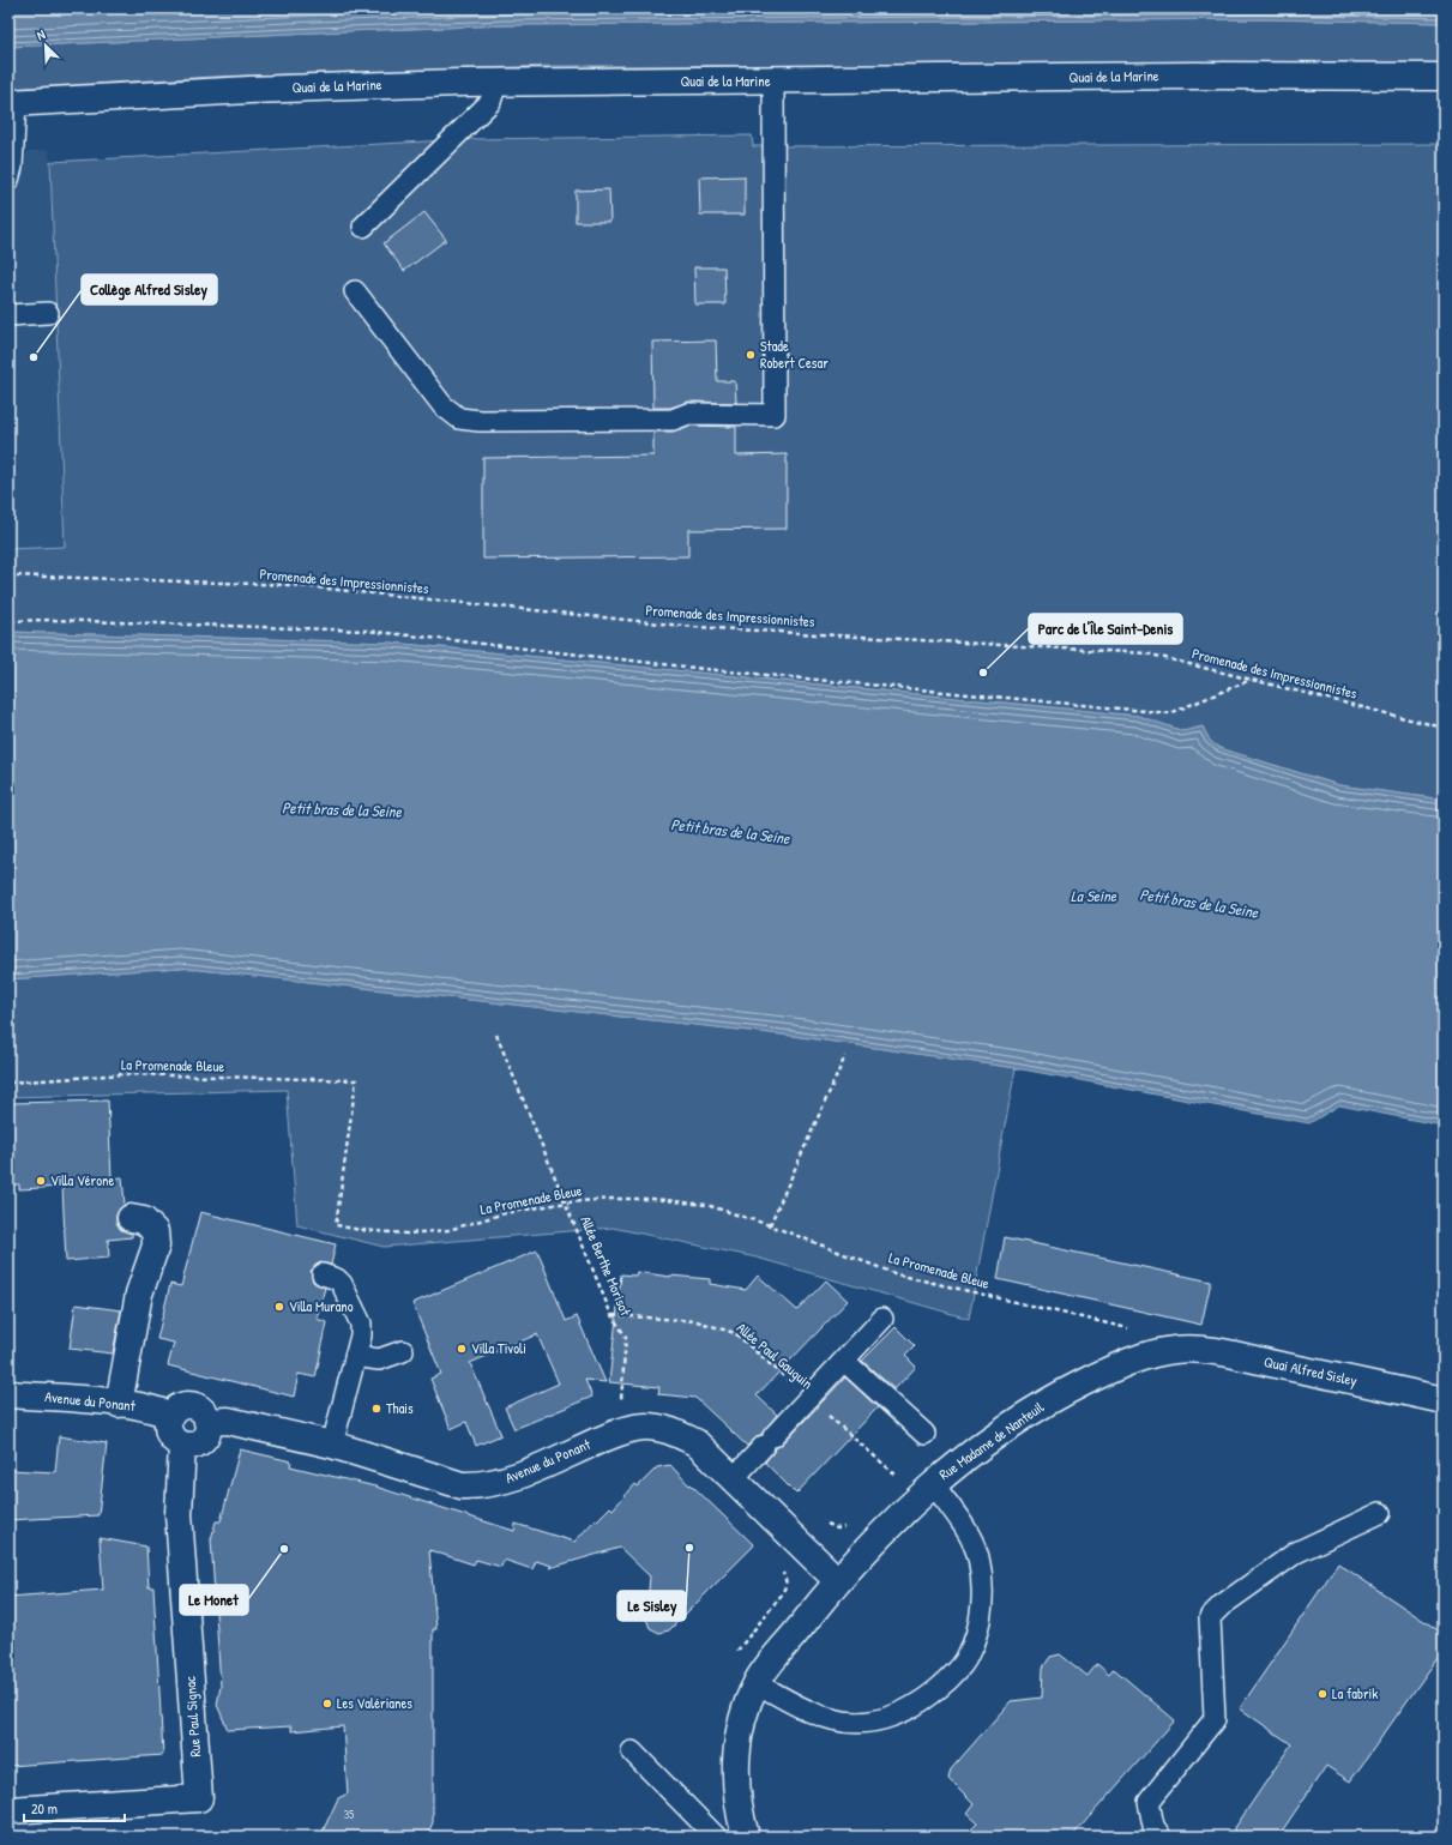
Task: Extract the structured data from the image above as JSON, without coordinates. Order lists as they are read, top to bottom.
{
  "streets": {
    "street": [
      "Quai de la Marine",
      "Quai Alfred Sisley",
      "Avenue du Ponant",
      "Rue Madame de Nanteuil",
      "Rue Paul Signac"
    ],
    "path": [
      "Promenade des Impressionnistes",
      "La Promenade Bleue",
      "Allée Berthe Morisot",
      "Allée Paul Gauguin"
    ]
  },
  "crossings": [
    ["La Promenade Bleue", "Allée Berthe Morisot"],
    ["Allée Berthe Morisot", "Allée Paul Gauguin"],
    ["Allée Berthe Morisot", "Avenue du Ponant"],
    ["Quai Alfred Sisley", "Rue Madame de Nanteuil"],
    ["Avenue du Ponant", "Rue Madame de Nanteuil"],
    ["Avenue du Ponant", "Rue Paul Signac"]
  ],
  "water": ["Petit bras de la Seine", "La Seine"],
  "places": [
    "Stade Robert Cesar",
    "Collège Alfred Sisley",
    "Parc de l'Île Saint-Denis",
    "Villa Vérone",
    "Villa Murano",
    "Villa Tivoli",
    "Thais",
    "Le Sisley",
    "Le Monet",
    "La fabrik",
    "Les Valérianes"
  ],
  "house_numbers": ["35"],
  "scale_bar": "20 m",
  "north": "top left"
}
